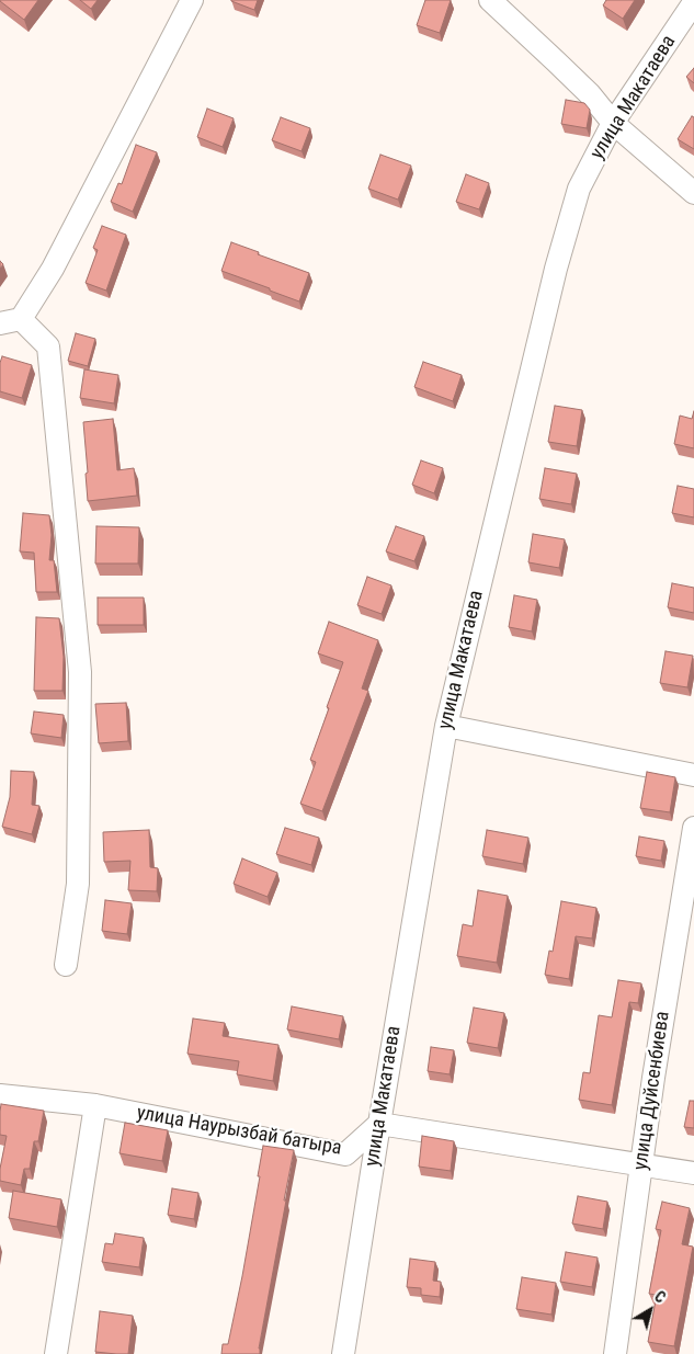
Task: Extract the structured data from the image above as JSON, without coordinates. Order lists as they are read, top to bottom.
{
  "streets": {
    "street": ["улица Макатаева", "улица Дуйсенбиева", "улица Наурызбай батыра"]
  },
  "crossings": [
    ["улица Макатаева", "улица Наурызбай батыра"]
  ],
  "north": "top right"
}
